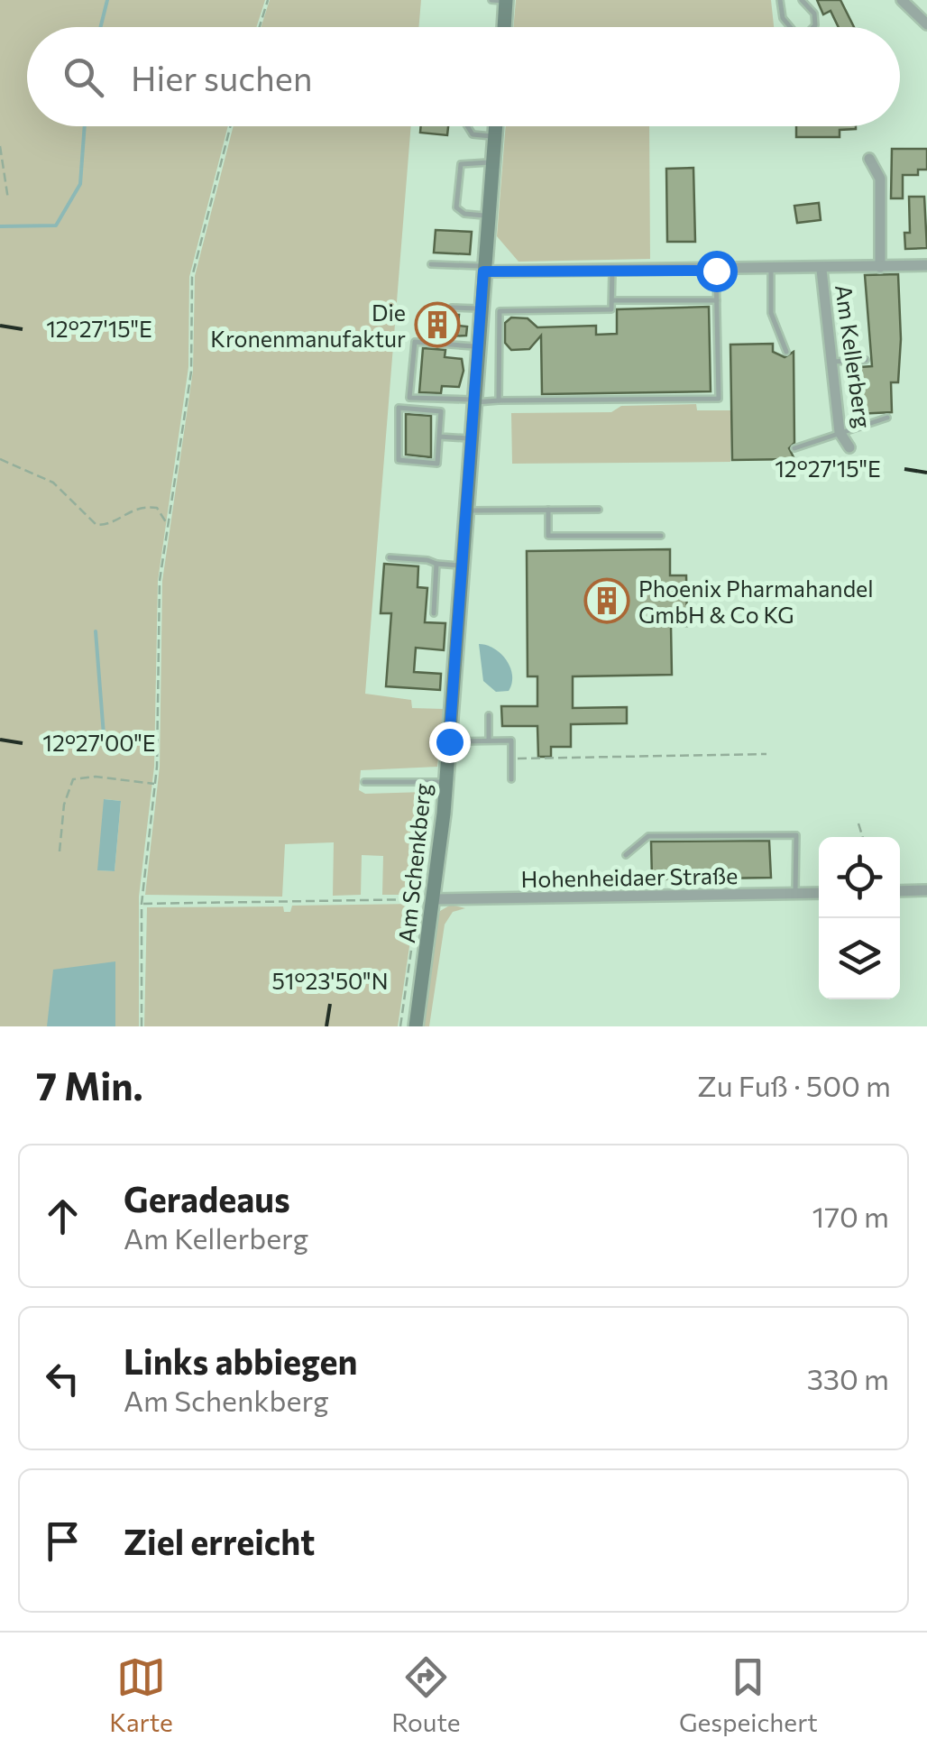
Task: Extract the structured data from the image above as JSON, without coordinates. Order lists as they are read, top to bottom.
{
  "streets": {
    "main road": ["Am Schenkberg"],
    "street": ["Am Kellerberg", "Hohenheidaer Straße"]
  },
  "crossings": [
    ["Am Kellerberg", "Am Schenkberg"],
    ["Am Schenkberg", "Hohenheidaer Straße"]
  ],
  "places": {
    "building": ["Die Kronenmanufaktur", "Phoenix Pharmahandel GmbH & Co KG"]
  },
  "page": {
    "search": "Hier suchen",
    "heading": ["7 Min.", "Zu Fuß · 500 m"],
    "list": [
      ["Geradeaus", "Am Kellerberg", "170 m"],
      ["Links abbiegen", "Am Schenkberg", "330 m"],
      "Ziel erreicht"
    ],
    "nav": ["Karte", "Route", "Gespeichert"]
  },
  "coordinates": ["12°27'15\"E", "12°27'00\"E", "51°23'50\"N"]
}
